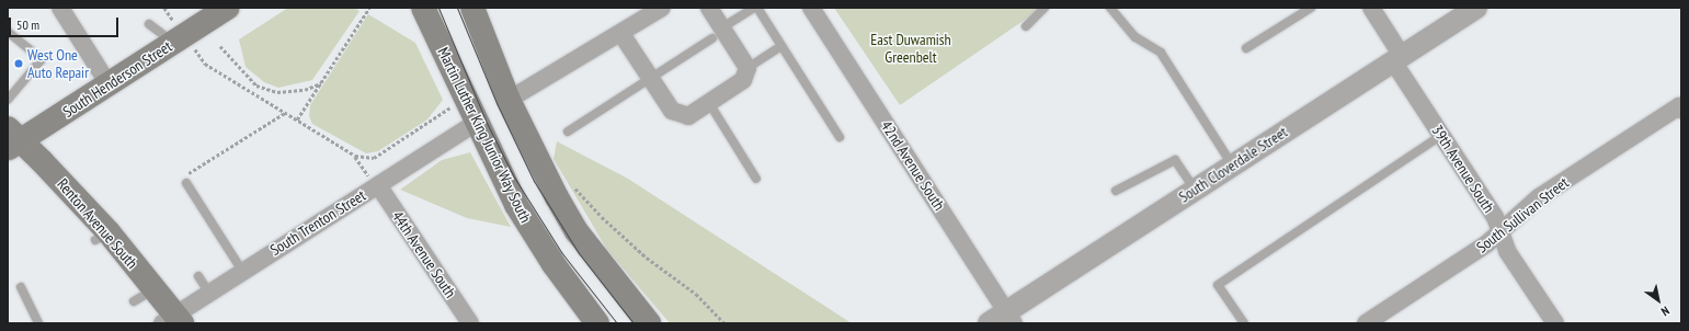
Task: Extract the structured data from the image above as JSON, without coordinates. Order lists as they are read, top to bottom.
{
  "streets": {
    "main road": ["South Henderson Street", "Martin Luther King Junior Way South", "Renton Avenue South"],
    "street": [
      "South Cloverdale Street",
      "42nd Avenue South",
      "39th Avenue South",
      "South Sullivan Street",
      "South Trenton Street",
      "44th Avenue South"
    ]
  },
  "crossings": [
    ["South Henderson Street", "Renton Avenue South"],
    ["Martin Luther King Junior Way South", "South Trenton Street"],
    ["South Cloverdale Street", "42nd Avenue South"],
    ["South Cloverdale Street", "39th Avenue South"],
    ["39th Avenue South", "South Sullivan Street"],
    ["South Trenton Street", "Renton Avenue South"],
    ["South Trenton Street", "44th Avenue South"]
  ],
  "parks": ["East Duwamish Greenbelt"],
  "places": ["West One Auto Repair"],
  "scale_bar": "50 m",
  "north": "bottom right"
}
